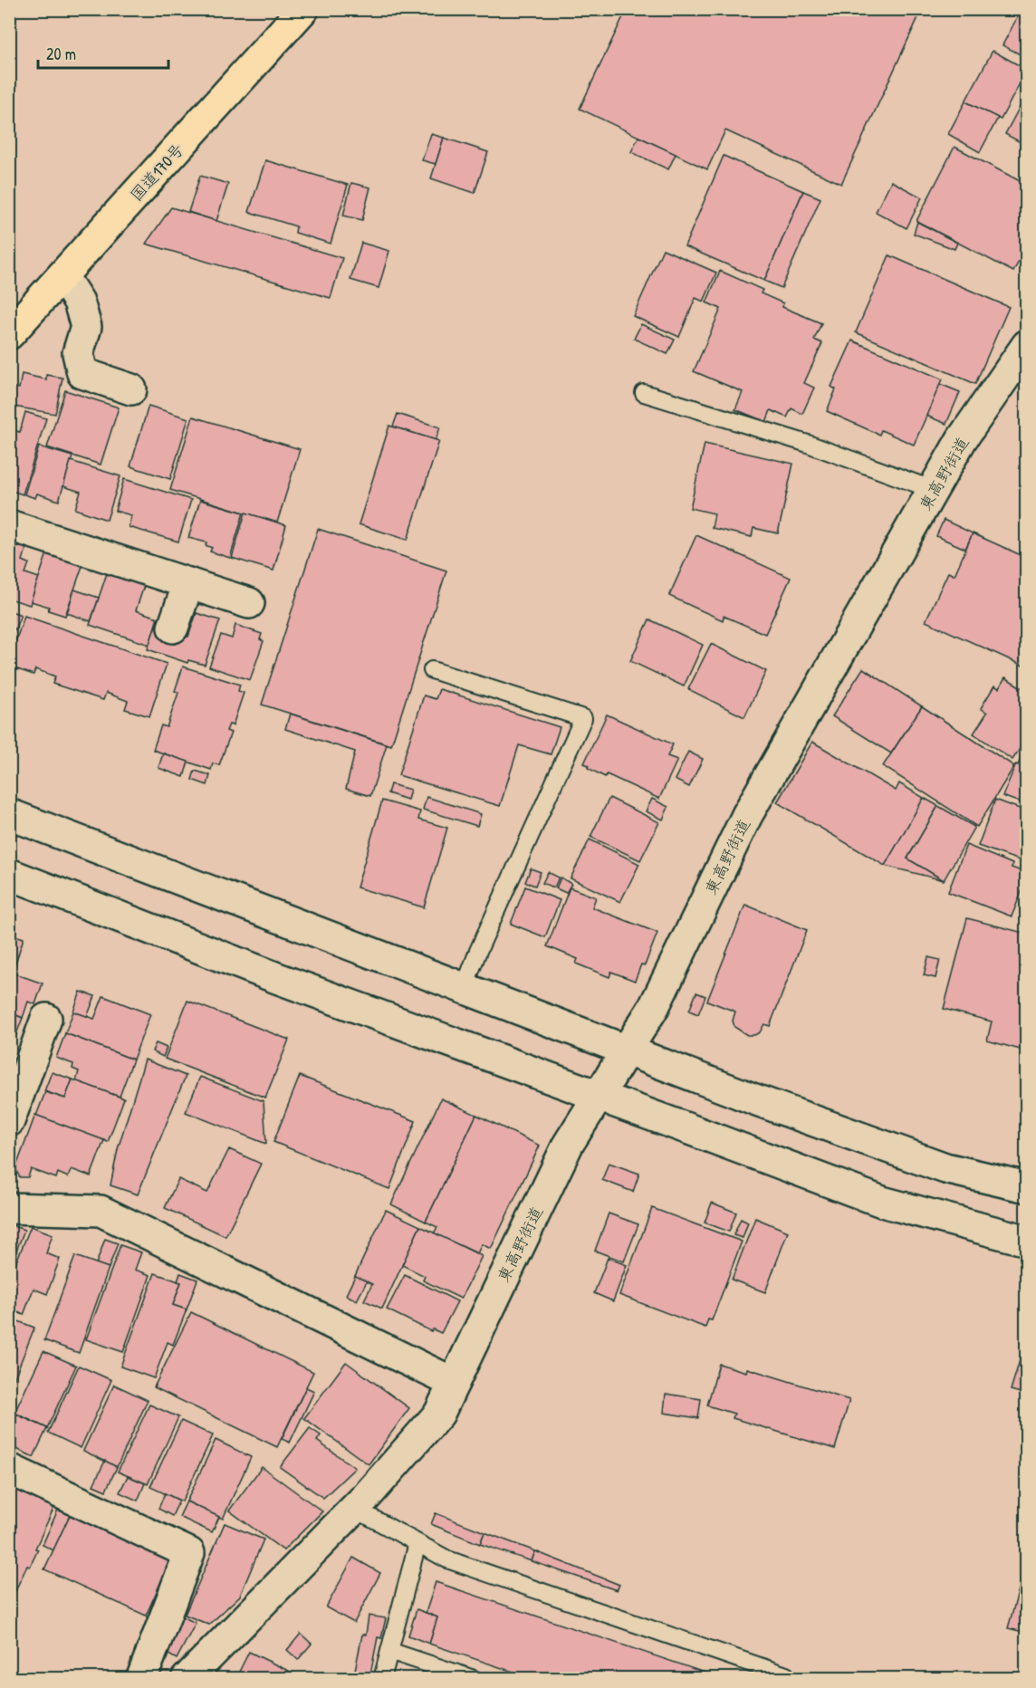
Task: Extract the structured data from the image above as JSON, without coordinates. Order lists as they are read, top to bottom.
{
  "streets": {
    "highway": ["国道170号"],
    "street": ["東高野街道"]
  },
  "scale_bar": "20 m"
}
